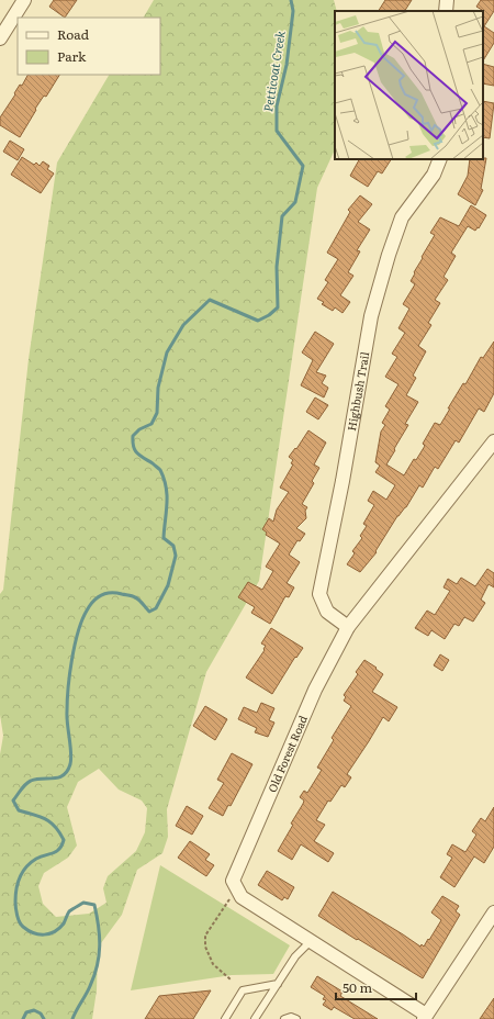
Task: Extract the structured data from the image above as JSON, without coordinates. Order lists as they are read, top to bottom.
{
  "streets": {
    "street": ["Highbush Trail", "Old Forest Road"]
  },
  "crossings": [
    ["Highbush Trail", "Old Forest Road"]
  ],
  "water": ["Petticoat Creek"],
  "legend": ["Road", "Park"],
  "scale_bar": "50 m"
}
